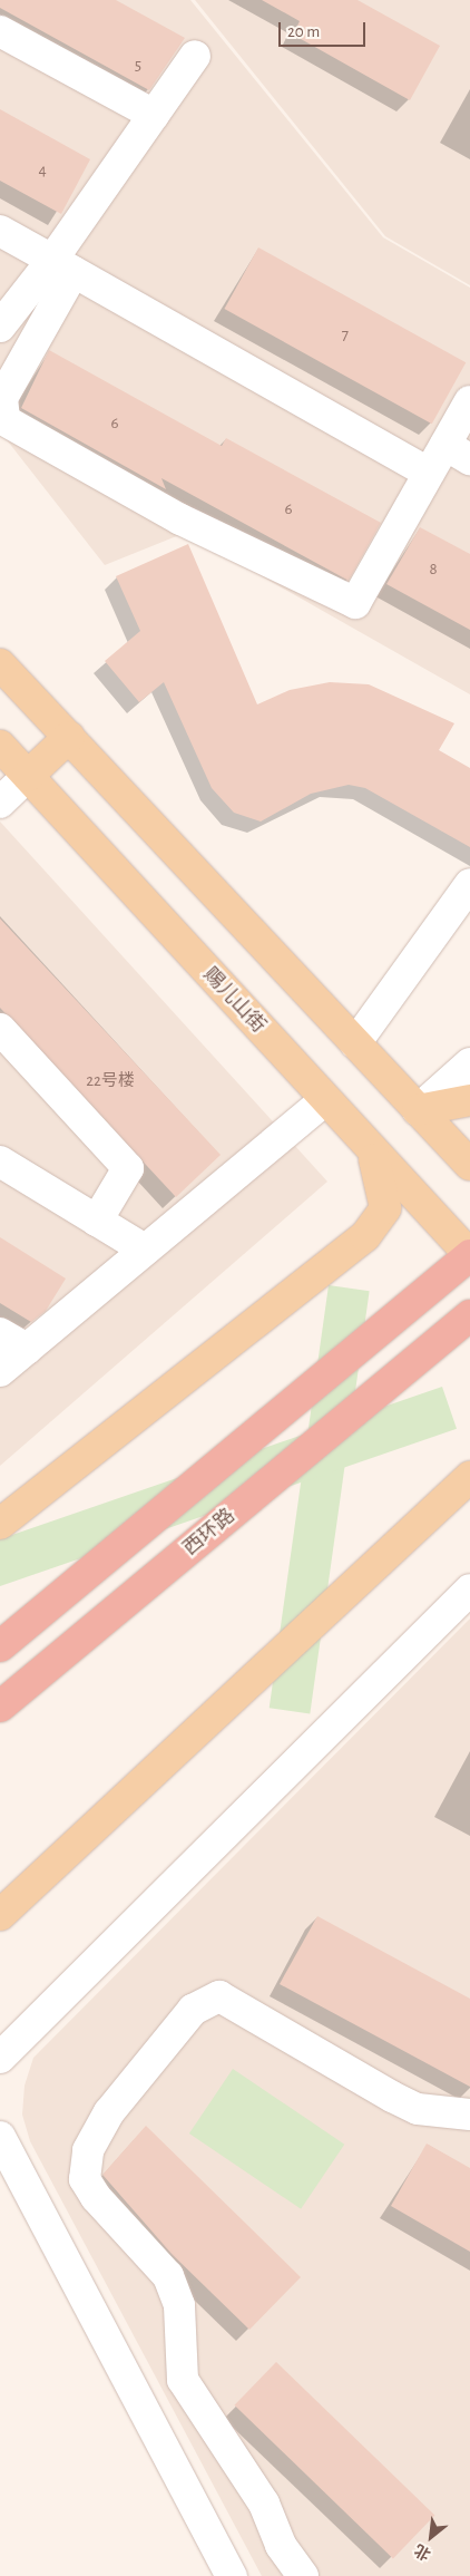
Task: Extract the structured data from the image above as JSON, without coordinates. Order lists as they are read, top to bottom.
{
  "streets": {
    "highway": ["西环路"],
    "main road": ["赐儿山街"]
  },
  "house_numbers": [
    "5",
    "4",
    "7",
    "6",
    "6",
    "8",
    "22号楼"
  ],
  "scale_bar": "20 m",
  "north": "bottom left"
}
